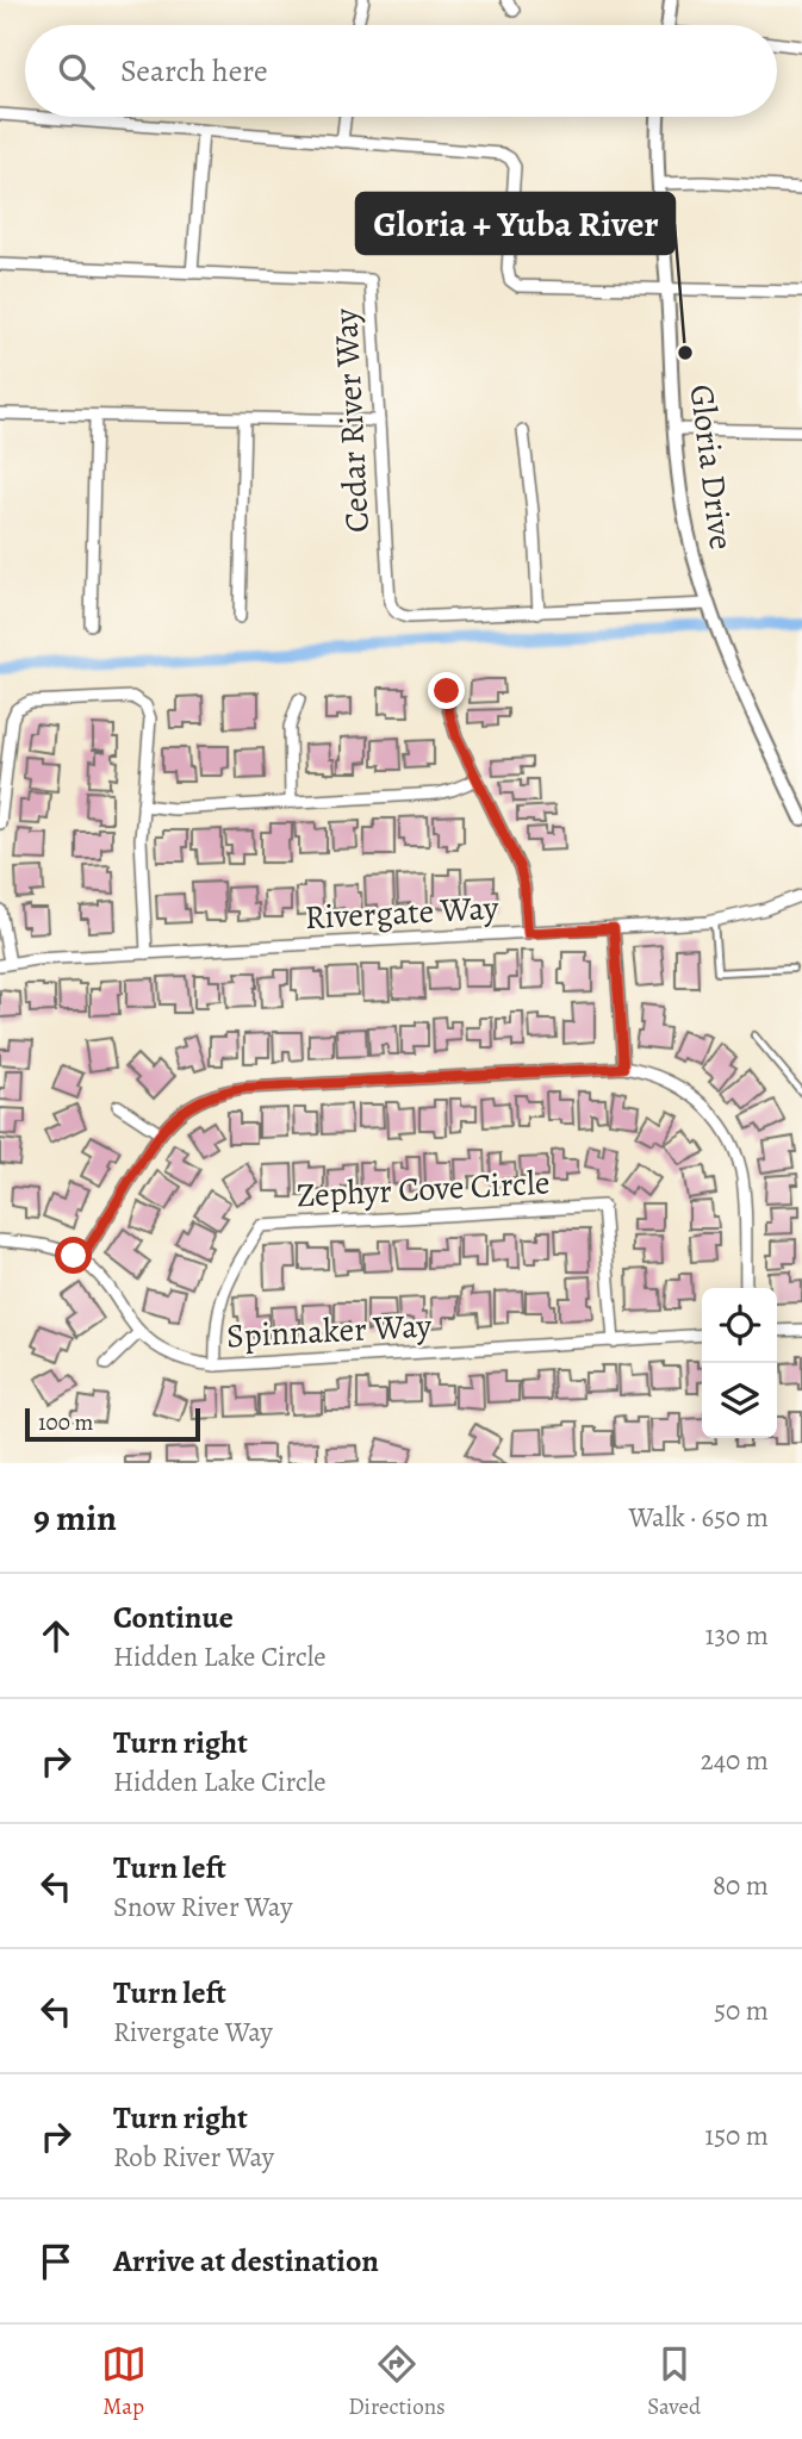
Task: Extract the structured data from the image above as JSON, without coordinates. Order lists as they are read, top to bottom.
{
  "streets": {
    "street": [
      "Cedar River Way",
      "Gloria Drive",
      "Rivergate Way",
      "Zephyr Cove Circle",
      "Spinnaker Way"
    ]
  },
  "crossings": [
    ["Cedar River Way", "Gloria Drive"],
    ["Zephyr Cove Circle", "Spinnaker Way"]
  ],
  "places": ["Gloria + Yuba River"],
  "scale_bar": "100 m",
  "page": {
    "search": "Search here",
    "scale": "100 m",
    "heading": ["9 min", "Walk · 650 m"],
    "list": [
      ["Continue", "Hidden Lake Circle", "130 m"],
      ["Turn right", "Hidden Lake Circle", "240 m"],
      ["Turn left", "Snow River Way", "80 m"],
      ["Turn left", "Rivergate Way", "50 m"],
      ["Turn right", "Rob River Way", "150 m"],
      "Arrive at destination"
    ],
    "nav": ["Map", "Directions", "Saved"]
  }
}
